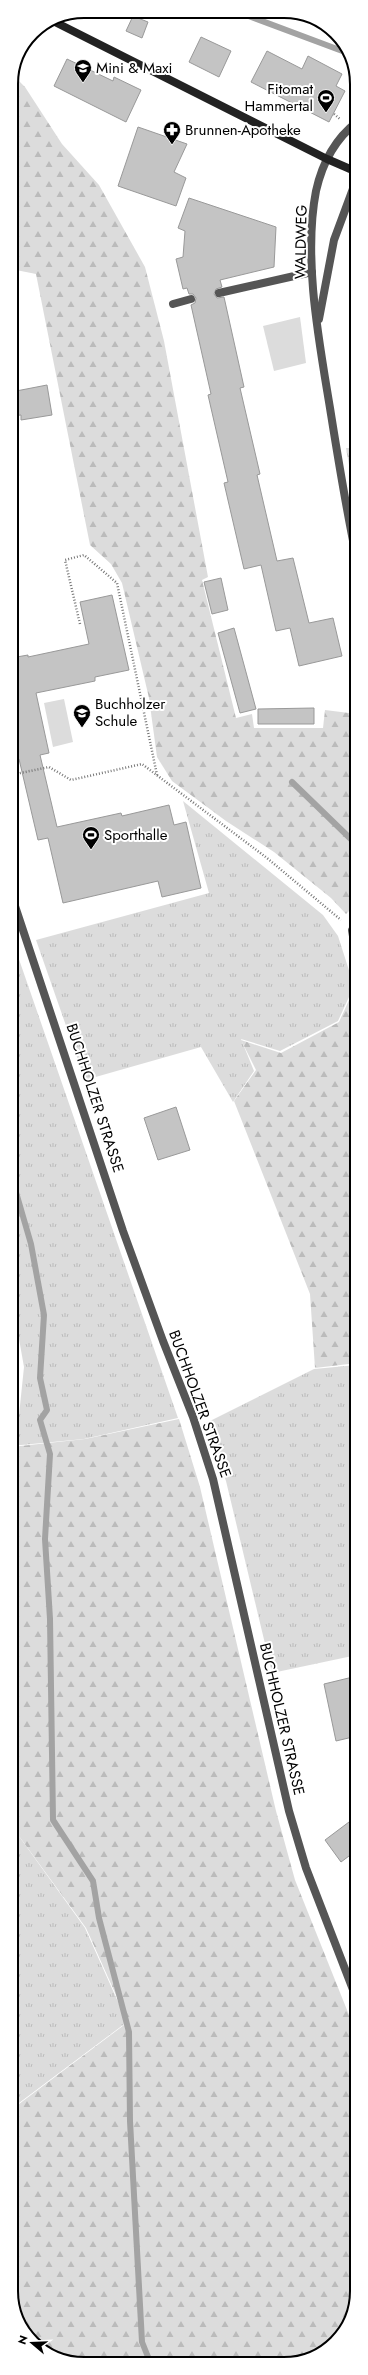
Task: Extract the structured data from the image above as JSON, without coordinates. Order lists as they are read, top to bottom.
{
  "streets": {
    "street": ["WALDWEG", "BUCHHOLZER STRASSE"]
  },
  "places": {
    "school or university": ["Mini & Maxi", "Buchholzer Schule"],
    "sports": ["Fitomat Hammertal", "Sporthalle"],
    "pharmacy": ["Brunnen-Apotheke"]
  },
  "north": "left"
}
